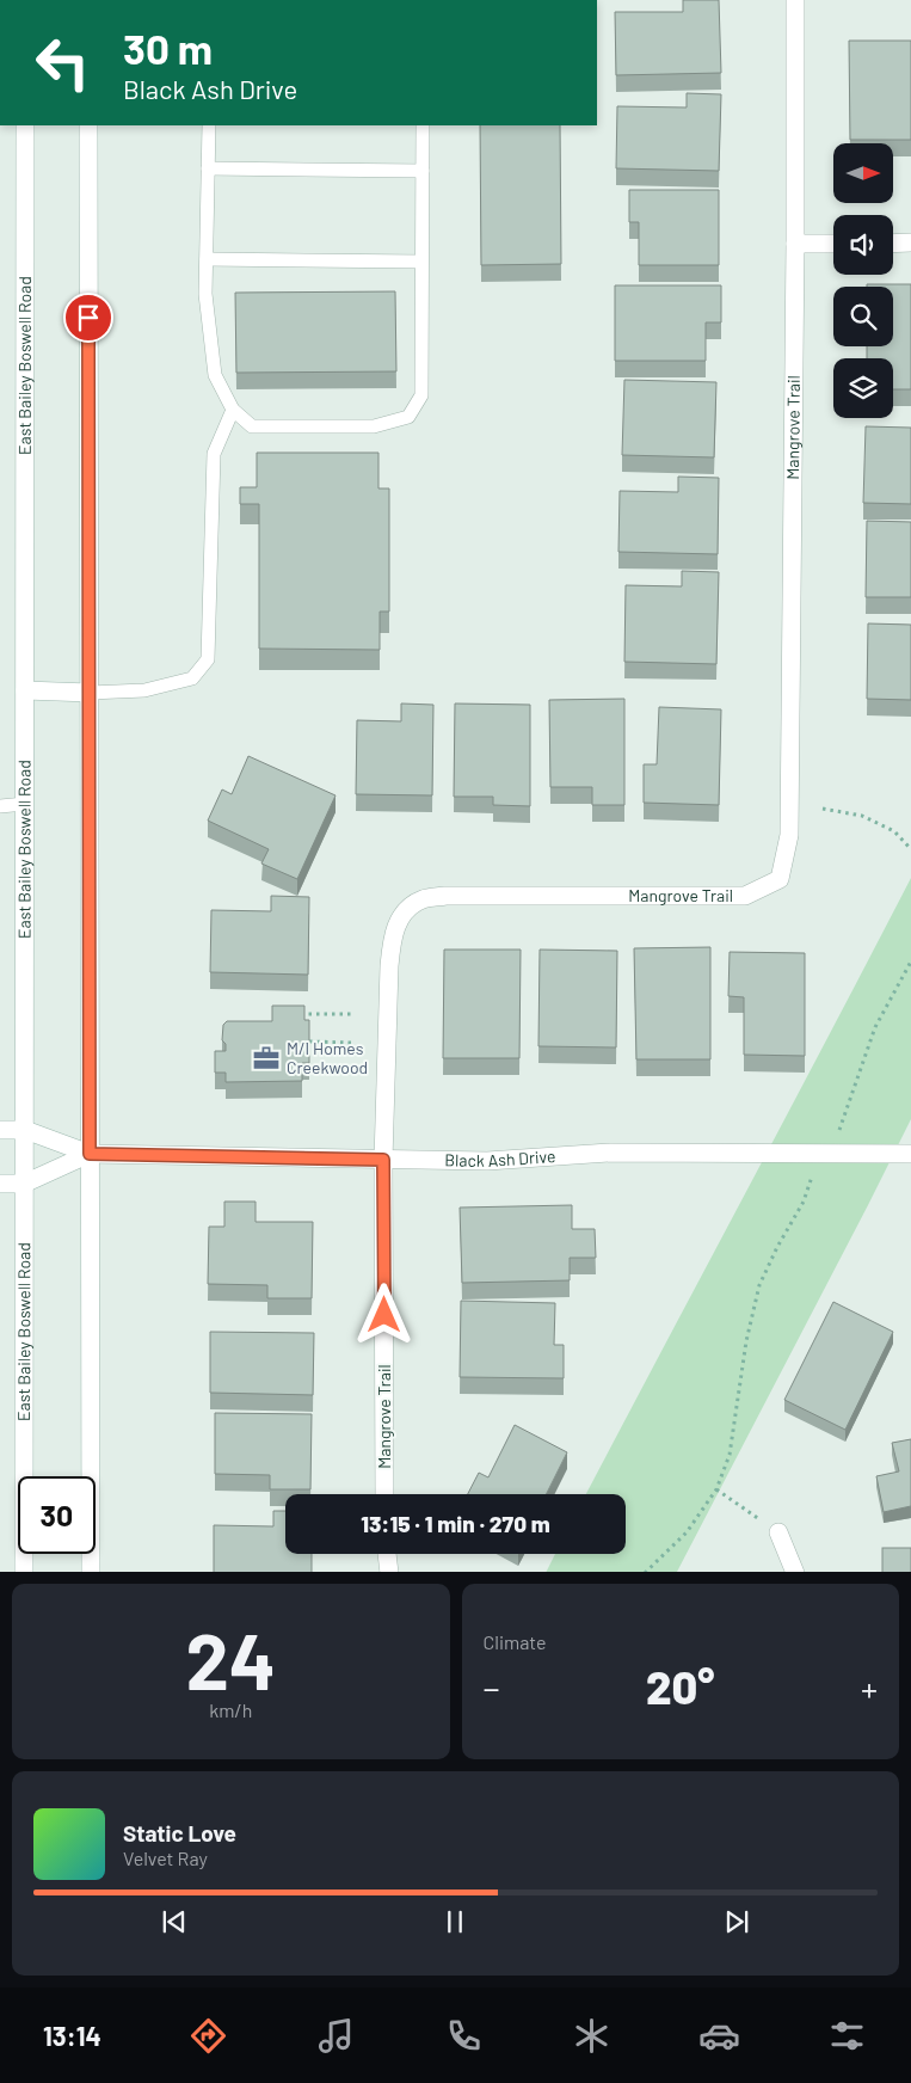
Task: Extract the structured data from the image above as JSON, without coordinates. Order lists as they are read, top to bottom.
{
  "streets": {
    "main road": ["East Bailey Boswell Road", "Mangrove Trail", "Black Ash Drive"]
  },
  "crossings": [
    ["Mangrove Trail", "Black Ash Drive"]
  ],
  "places": {
    "office": ["M/I Homes Creekwood"]
  },
  "north": "right",
  "page": {
    "turn": ["30 m", "Black Ash Drive"],
    "limit": "30",
    "trip": "13:15 · 1 min · 270 m",
    "tile": [
      ["24", "km/h"],
      "Climate"
    ],
    "heat": ["−", "20°", "+"],
    "song": ["Static Love", "Velvet Ray"],
    "tabs": "13:14"
  }
}
